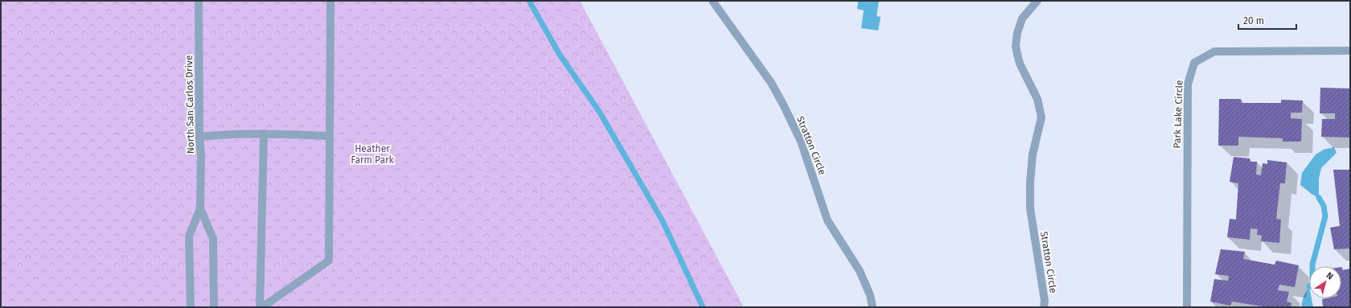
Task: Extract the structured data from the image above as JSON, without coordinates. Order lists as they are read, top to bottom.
{
  "streets": {
    "street": ["North San Carlos Drive", "Park Lake Circle", "Stratton Circle"]
  },
  "parks": ["Heather Farm Park"],
  "scale_bar": "20 m",
  "north": "top right"
}
